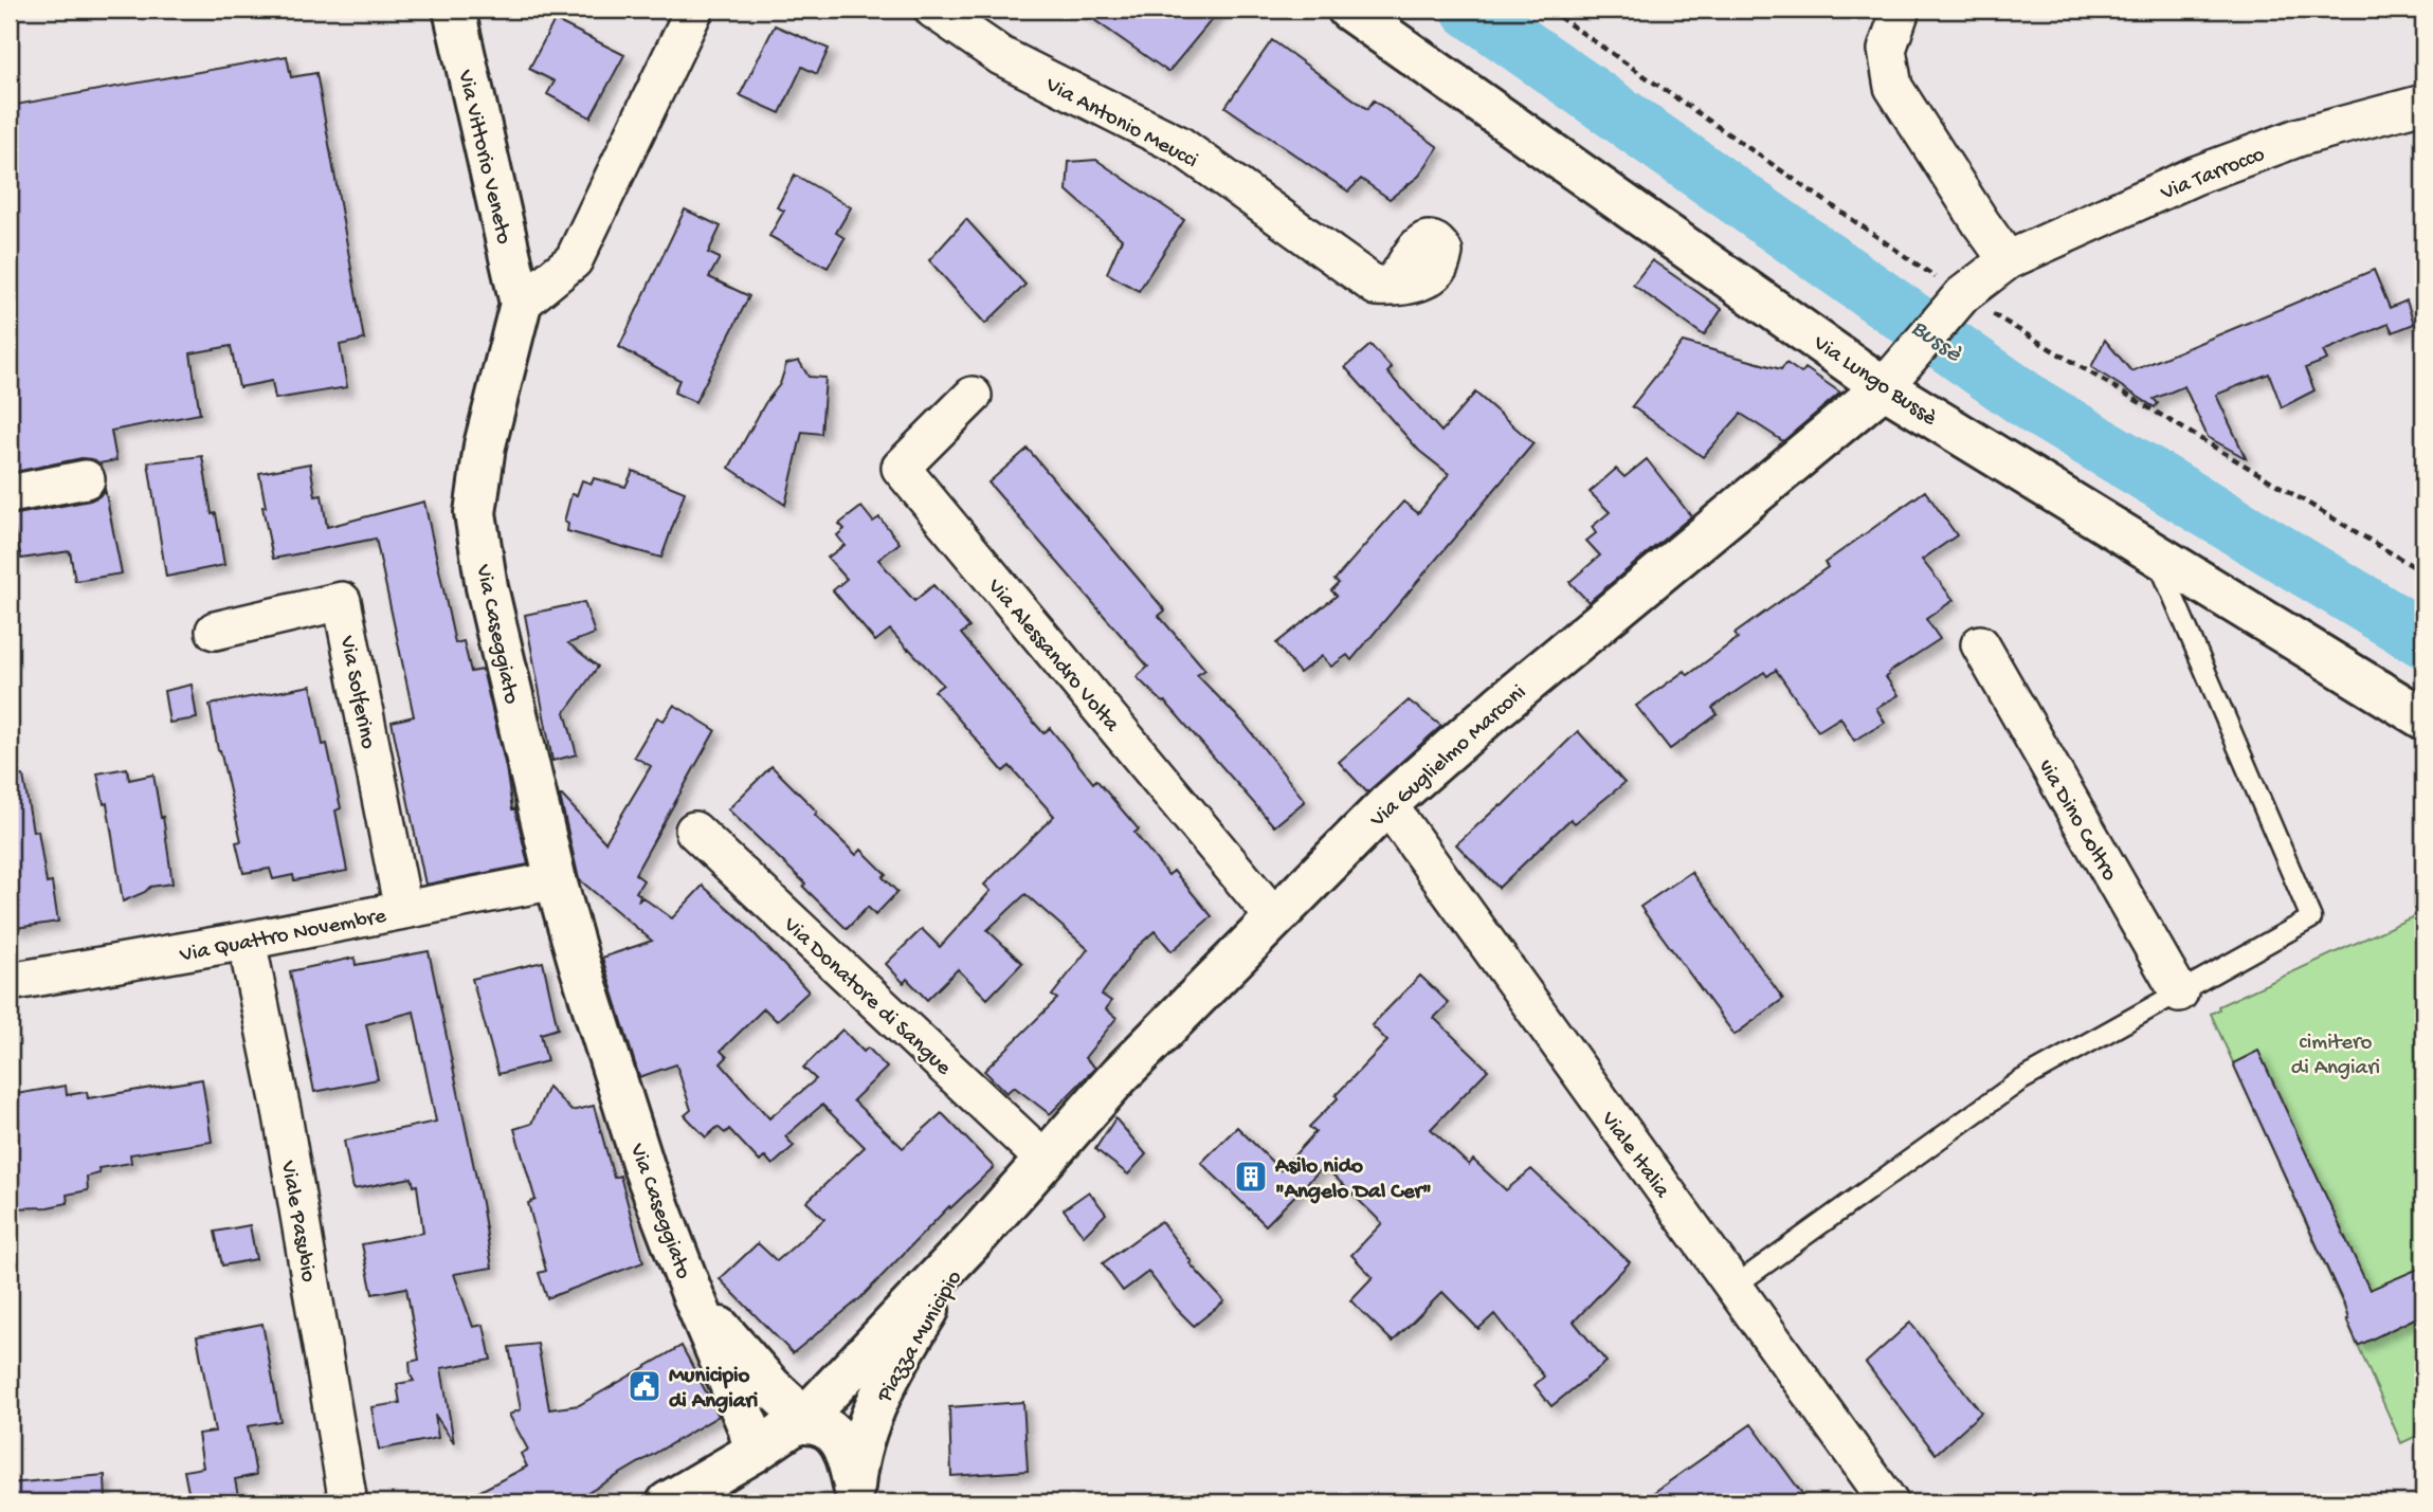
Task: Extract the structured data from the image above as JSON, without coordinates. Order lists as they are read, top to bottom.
{
  "streets": {
    "street": [
      "Via Antonio Meucci",
      "Via Vittorio Veneto",
      "Via Tarrocco",
      "Via Lungo Bussè",
      "Via Caseggiato",
      "Via Alessandro Volta",
      "Via Solferino",
      "Via Guglielmo Marconi",
      "via Dino Coltro",
      "Via Quattro Novembre",
      "Via Donatore di Sangue",
      "Viale Italia",
      "Viale Pasubio",
      "Piazza Municipio"
    ]
  },
  "crossings": [
    ["Via Vittorio Veneto", "Via Caseggiato"],
    ["Via Tarrocco", "Via Lungo Bussè"],
    ["Via Tarrocco", "Via Guglielmo Marconi"],
    ["Via Lungo Bussè", "Via Guglielmo Marconi"],
    ["Via Caseggiato", "Via Quattro Novembre"],
    ["Via Caseggiato", "Piazza Municipio"],
    ["Via Alessandro Volta", "Via Guglielmo Marconi"],
    ["Via Solferino", "Via Quattro Novembre"],
    ["Via Guglielmo Marconi", "Via Donatore di Sangue"],
    ["Via Guglielmo Marconi", "Viale Italia"],
    ["Via Guglielmo Marconi", "Piazza Municipio"],
    ["Via Quattro Novembre", "Viale Pasubio"],
    ["Via Donatore di Sangue", "Piazza Municipio"]
  ],
  "water": ["Bussè"],
  "parks": ["cimitero di Angiari"],
  "places": {
    "building": ["Asilo nido \"Angelo Dal Cer\""],
    "public building": ["Municipio di Angiari"]
  }
}
